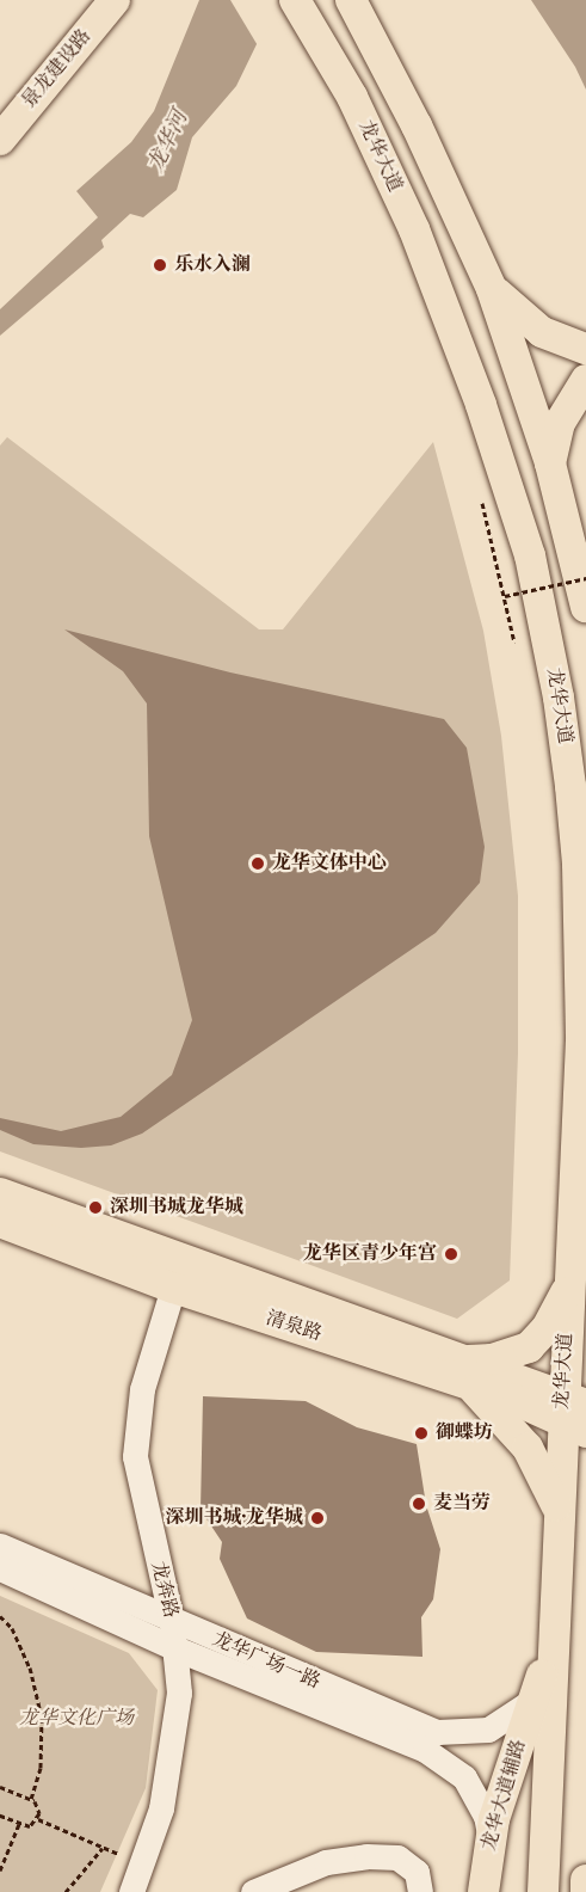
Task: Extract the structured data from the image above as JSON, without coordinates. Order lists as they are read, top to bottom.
{
  "streets": {
    "main road": [
      "景龙建设路",
      "龙华大道",
      "清泉路",
      "龙华大道辅路"
    ],
    "street": ["龙奔路", "龙华广场一路"]
  },
  "crossings": [
    ["龙华大道", "清泉路"],
    ["龙华大道", "龙华大道辅路"],
    ["清泉路", "龙奔路"],
    ["龙奔路", "龙华广场一路"],
    ["龙华广场一路", "龙华大道辅路"]
  ],
  "water": ["龙华河"],
  "parks": ["龙华文化广场"],
  "places": [
    "乐水入澜",
    "龙华文体中心",
    "深圳书城龙华城",
    "龙华区青少年宫",
    "御蝶坊",
    "麦当劳",
    "深圳书城·龙华城"
  ]
}
